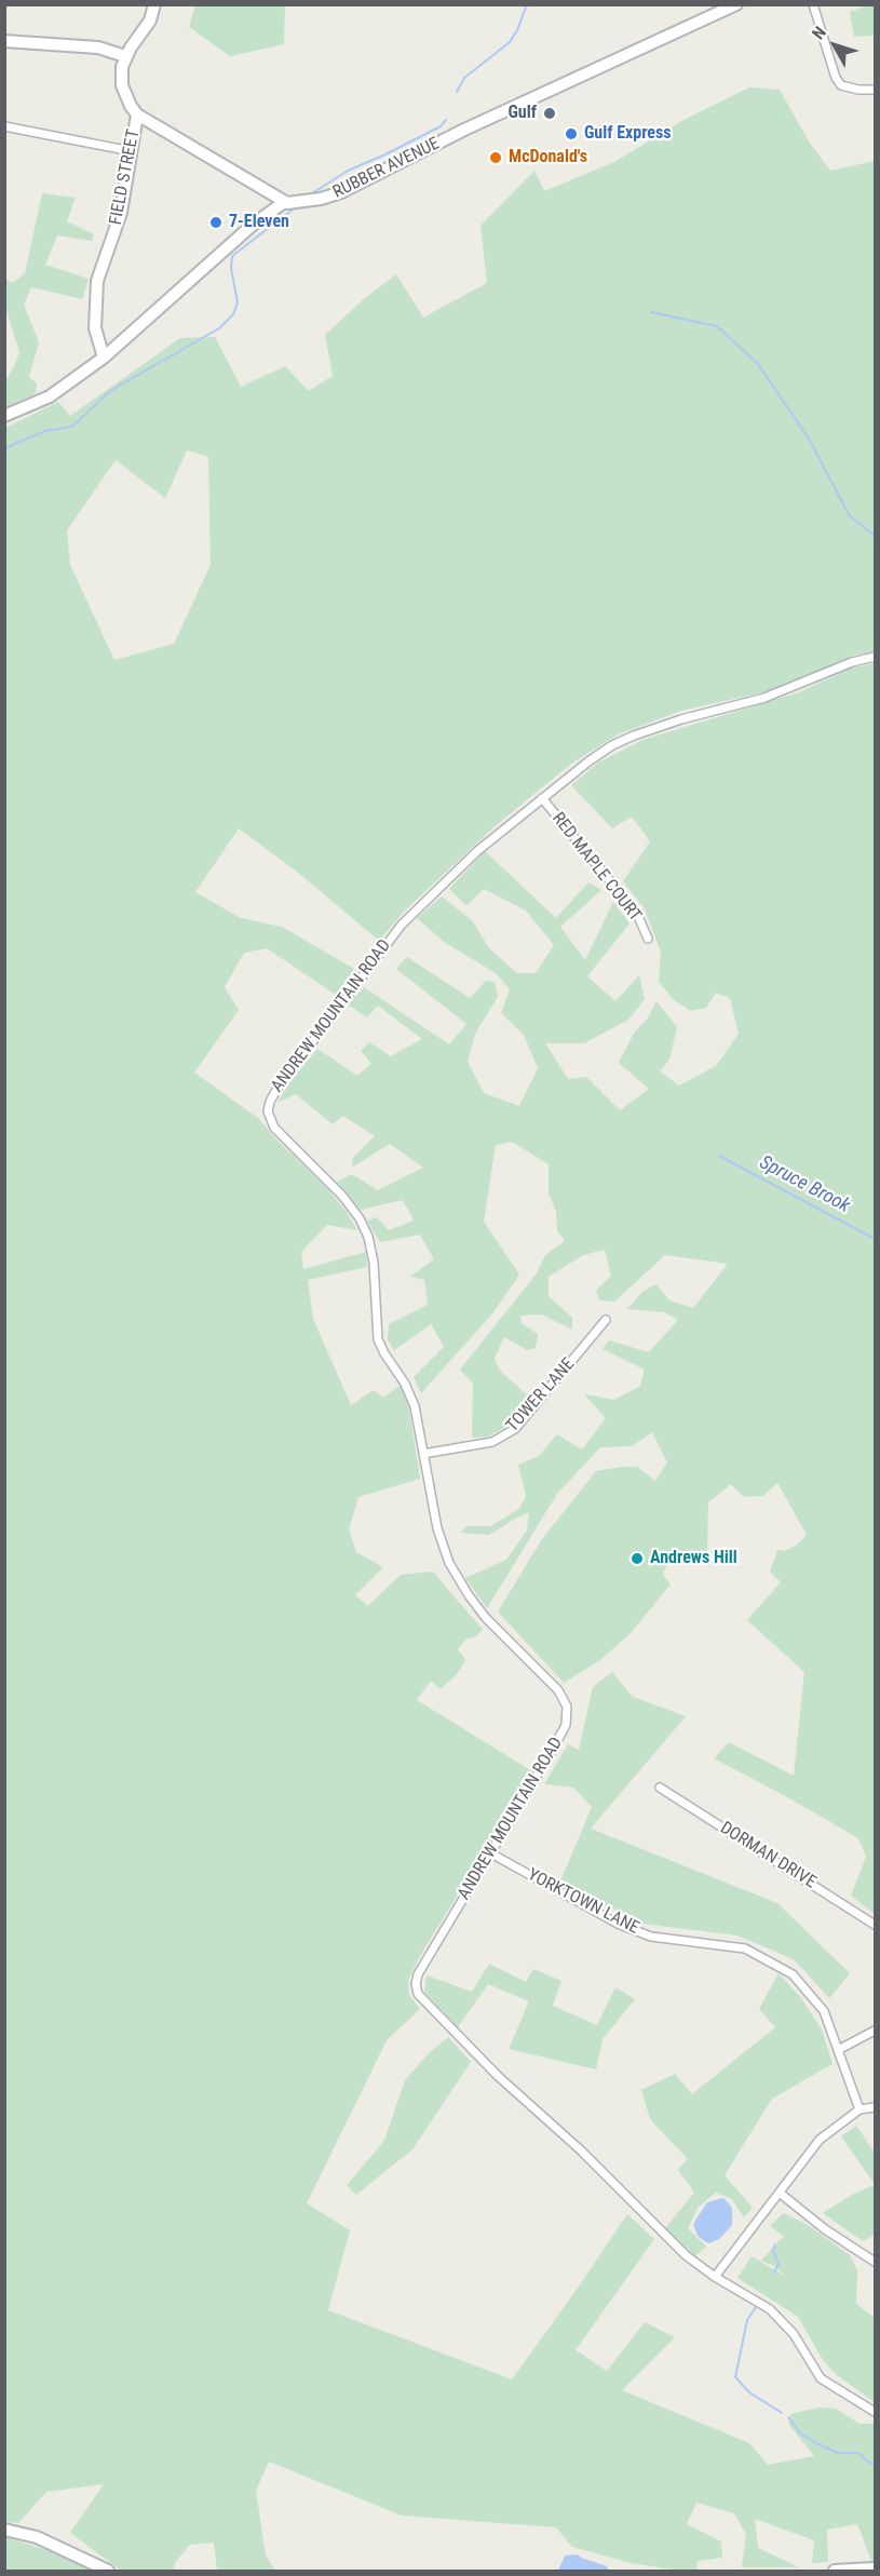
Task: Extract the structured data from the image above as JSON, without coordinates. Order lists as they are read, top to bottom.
{
  "streets": {
    "street": [
      "RUBBER AVENUE",
      "FIELD STREET",
      "RED MAPLE COURT",
      "ANDREW MOUNTAIN ROAD",
      "TOWER LANE",
      "DORMAN DRIVE",
      "YORKTOWN LANE"
    ]
  },
  "crossings": [
    ["RUBBER AVENUE", "FIELD STREET"],
    ["RED MAPLE COURT", "ANDREW MOUNTAIN ROAD"],
    ["ANDREW MOUNTAIN ROAD", "TOWER LANE"],
    ["ANDREW MOUNTAIN ROAD", "YORKTOWN LANE"]
  ],
  "water": ["Spruce Brook"],
  "places": [
    "Gulf",
    "Gulf Express",
    "McDonald's",
    "7-Eleven",
    "Andrews Hill"
  ],
  "north": "top left"
}
